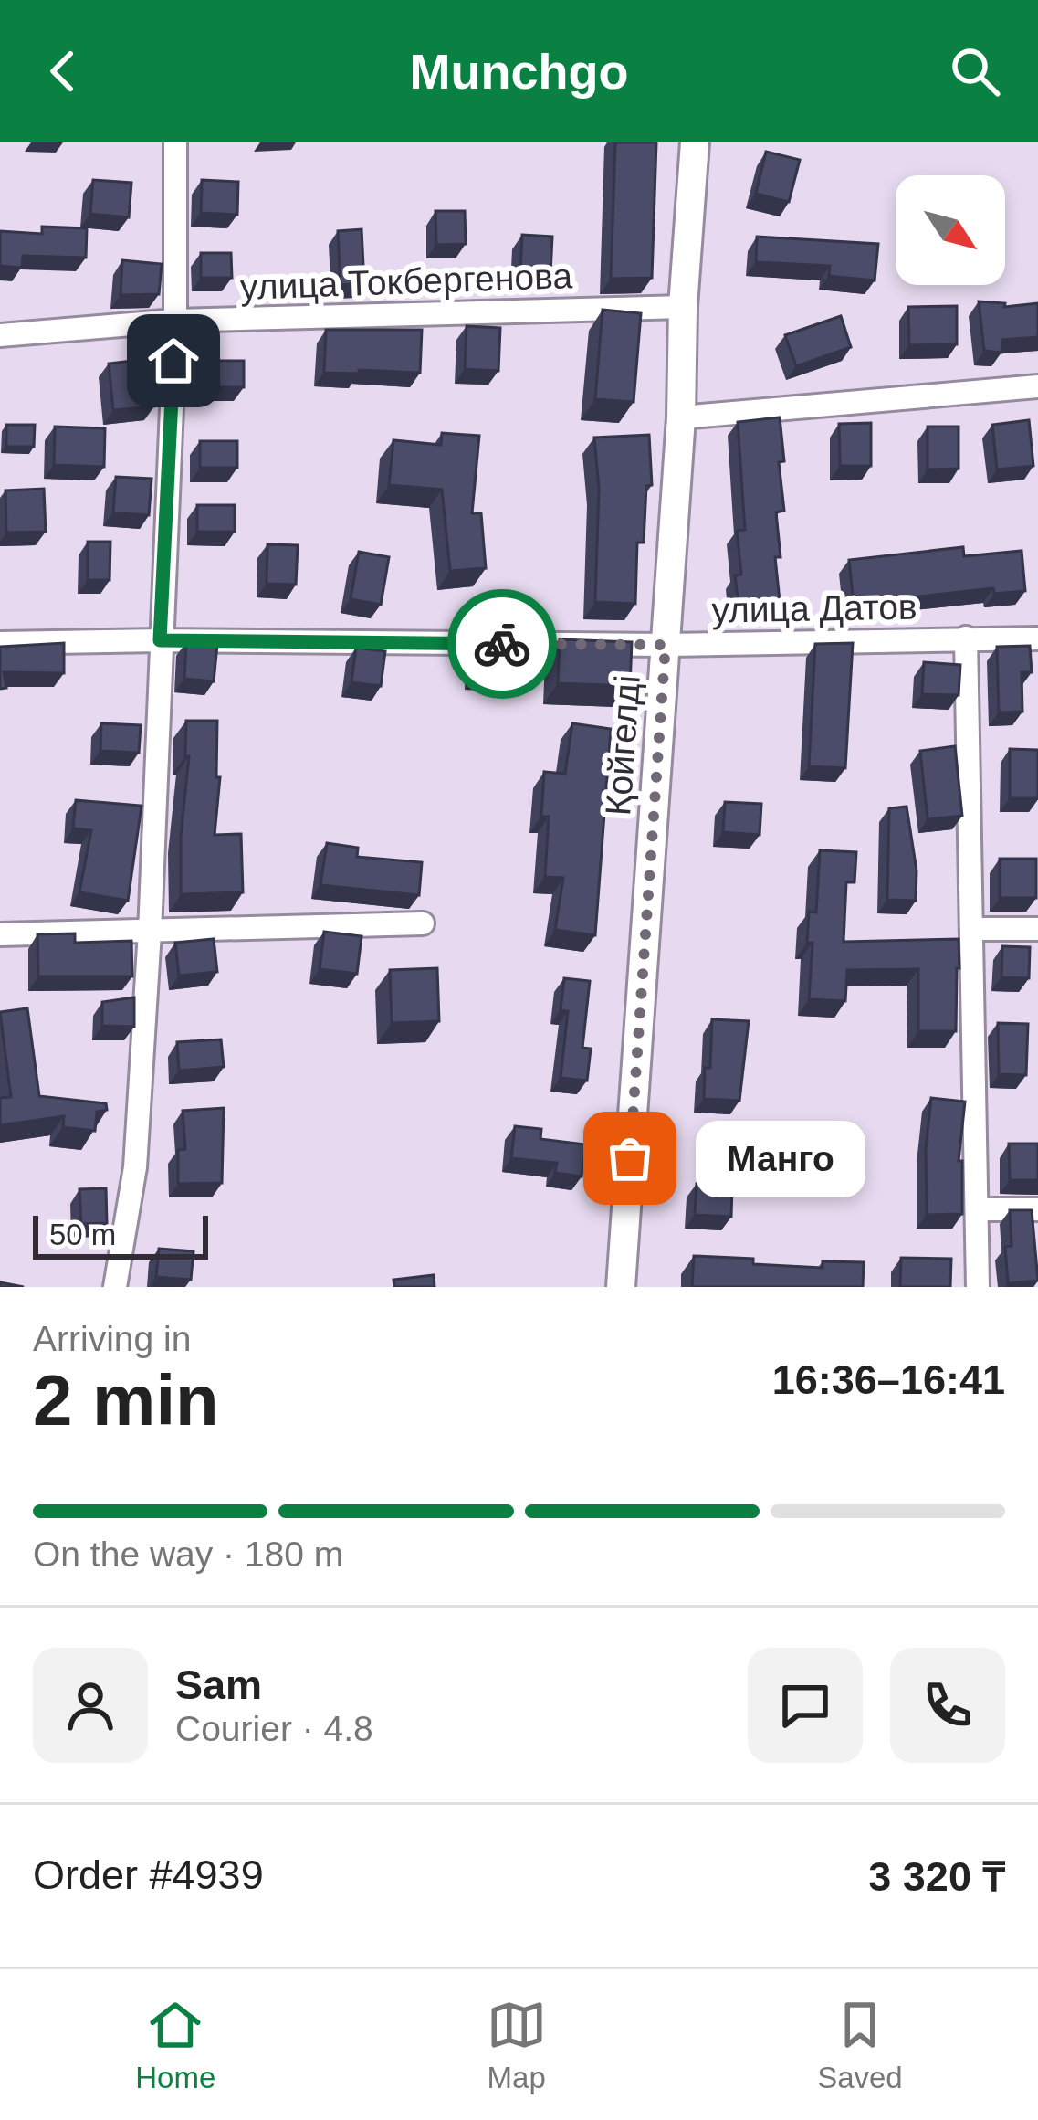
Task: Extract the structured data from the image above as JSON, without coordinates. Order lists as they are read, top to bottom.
{
  "streets": {
    "street": ["улица Токбергенова", "улица Датов", "Қойгелді"]
  },
  "crossings": [
    ["улица Токбергенова", "Қойгелді"],
    ["улица Датов", "Қойгелді"]
  ],
  "places": ["Манго"],
  "scale_bar": "50 m",
  "north": "bottom right",
  "page": {
    "header": "Munchgo",
    "bubble": "Манго",
    "scale": "50 m",
    "heading": ["2 min", "Arriving in", "16:36–16:41"],
    "panel": [
      "Sam",
      "Courier · 4.8",
      "Order #4939",
      "3 320 ₸"
    ],
    "bar": "On the way · 180 m",
    "tabs": ["Home", "Map", "Saved"]
  }
}
